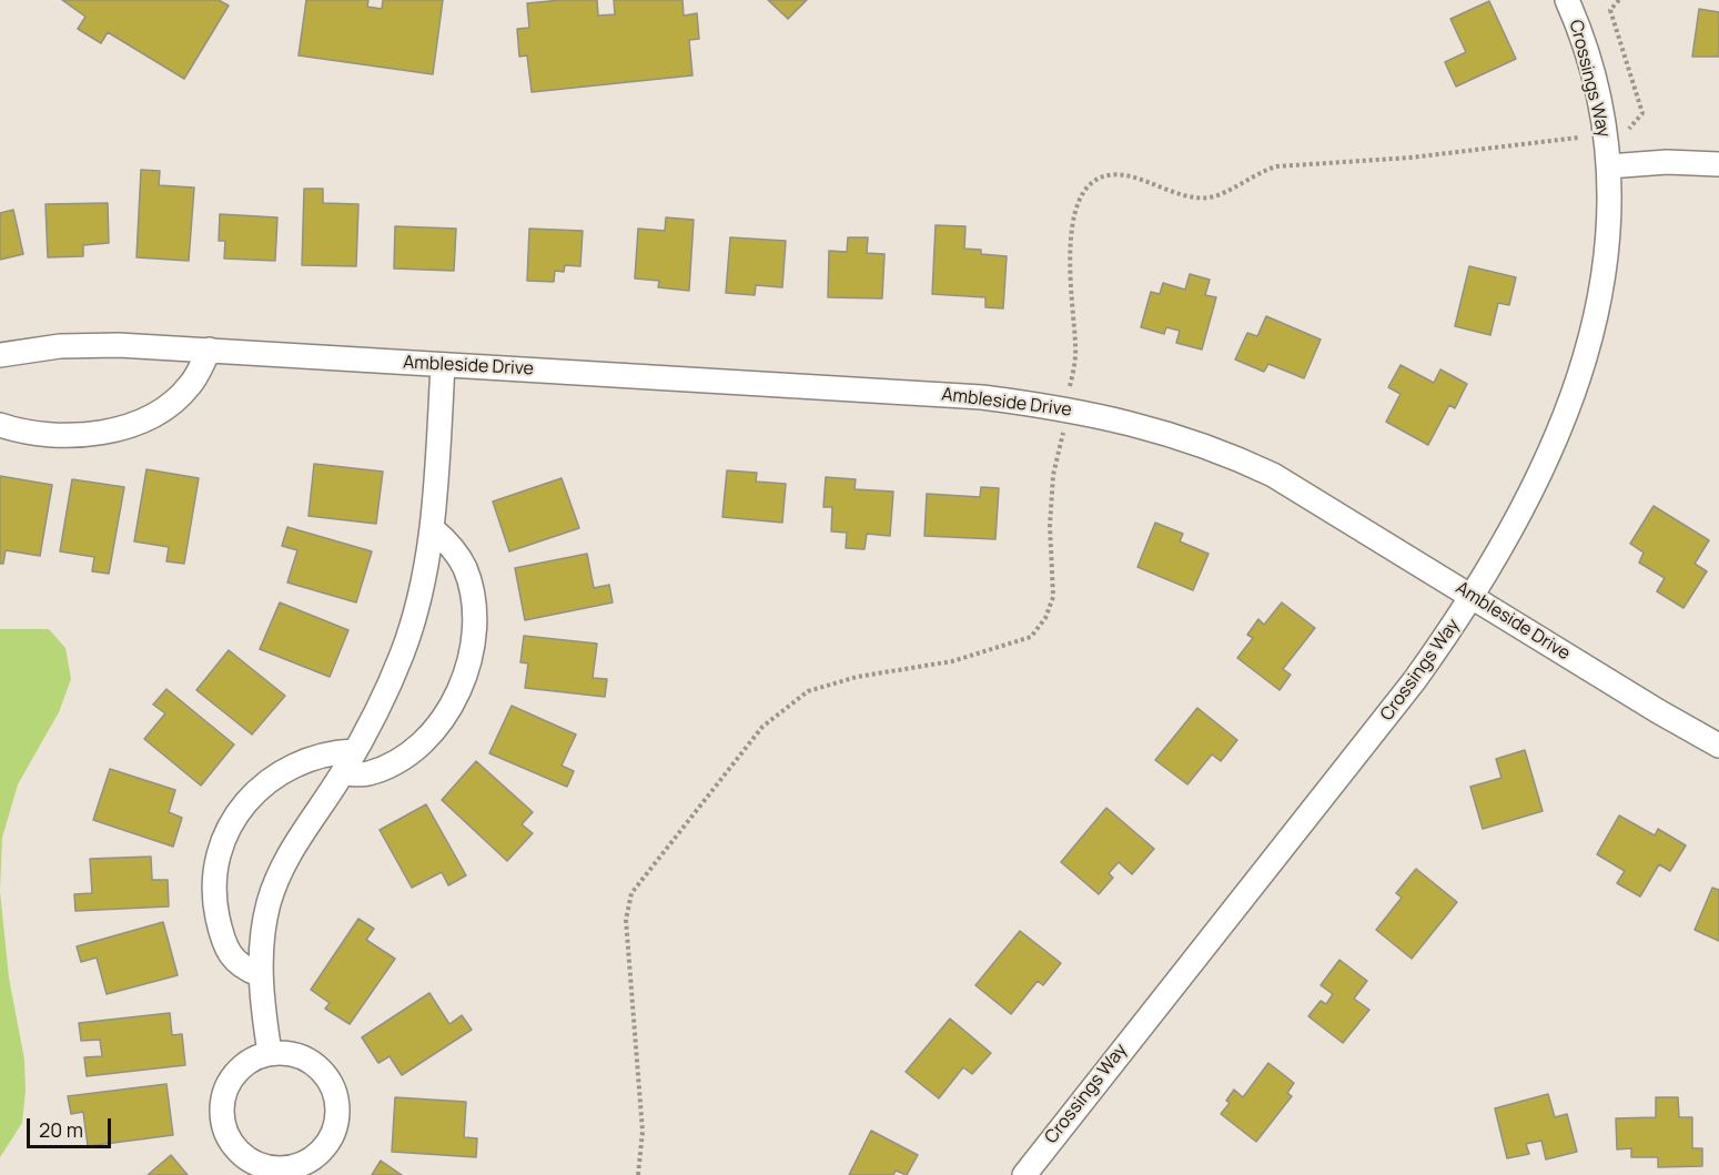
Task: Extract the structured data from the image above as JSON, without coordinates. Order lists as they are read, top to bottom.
{
  "streets": {
    "street": ["Crossings Way", "Ambleside Drive"]
  },
  "crossings": [
    ["Crossings Way", "Ambleside Drive"]
  ],
  "scale_bar": "20 m"
}
